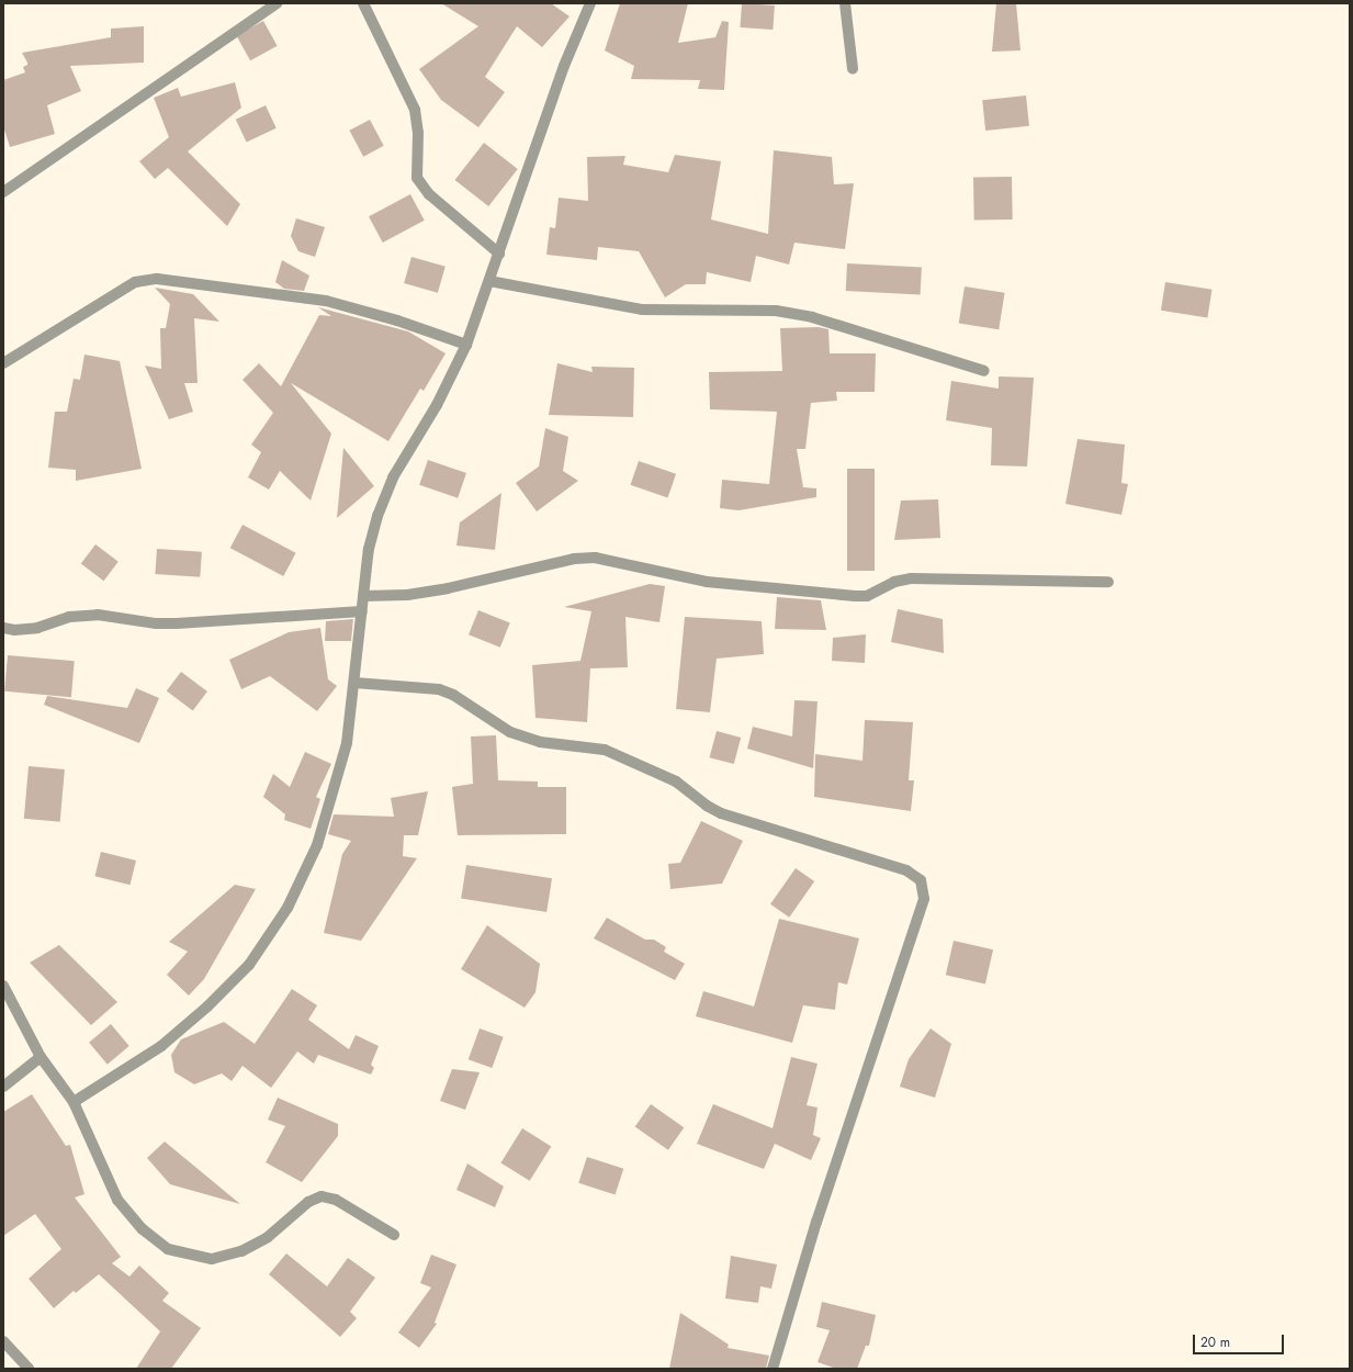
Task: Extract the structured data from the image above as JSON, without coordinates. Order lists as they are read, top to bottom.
{
  "scale_bar": "20 m"
}
